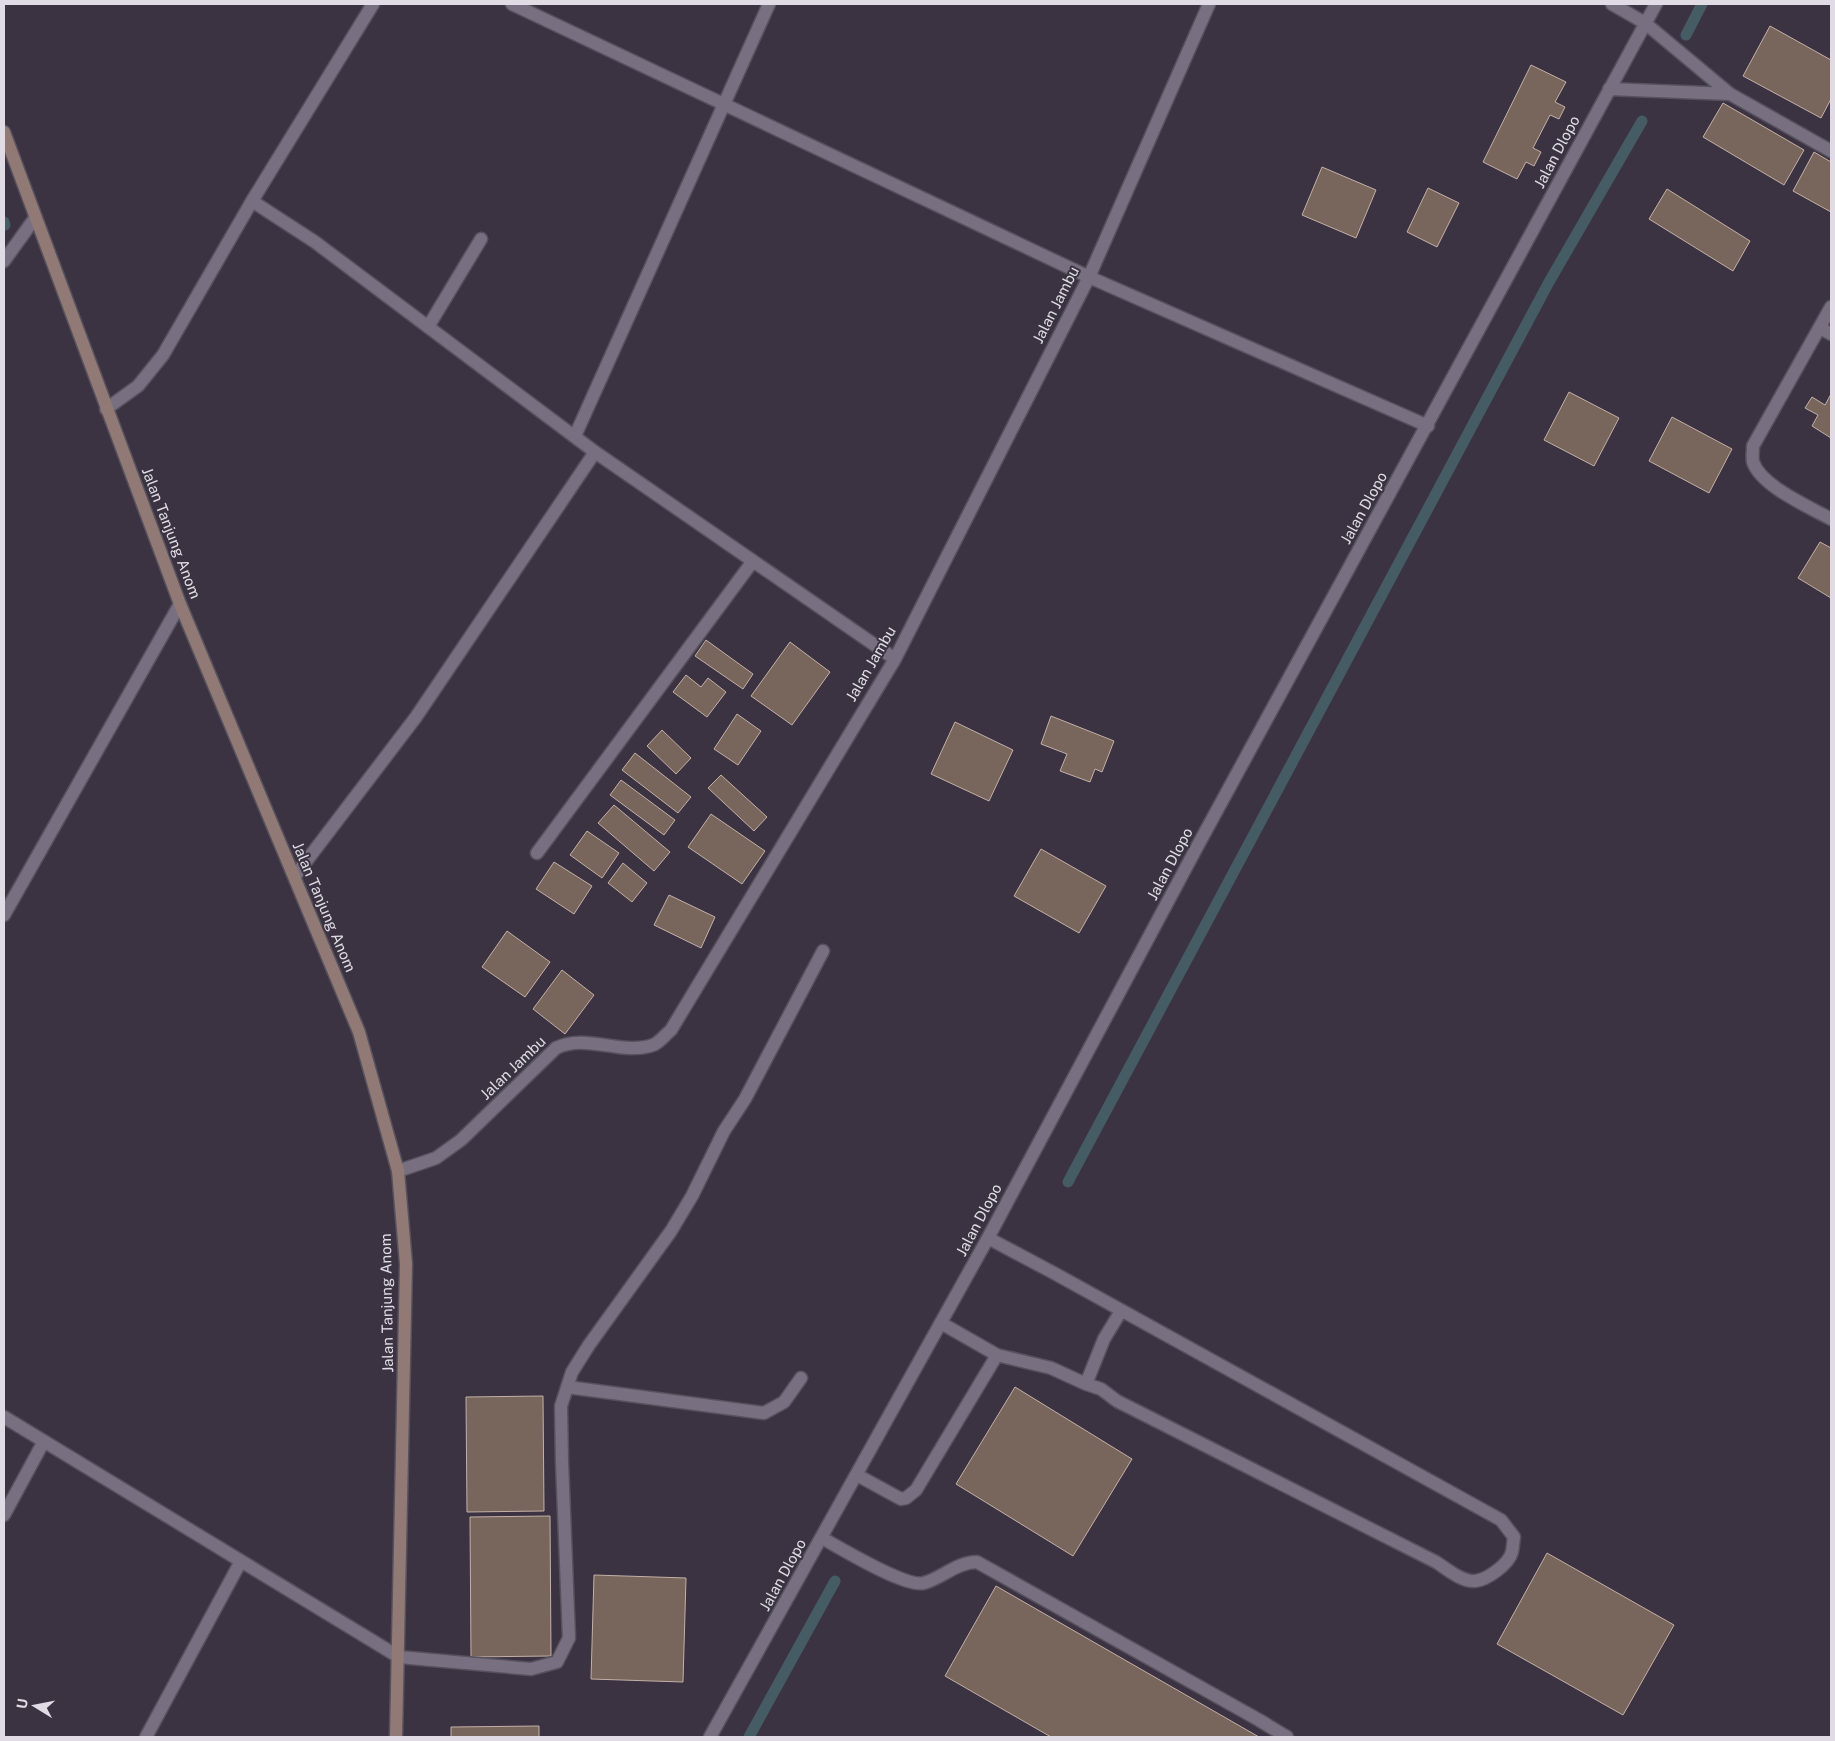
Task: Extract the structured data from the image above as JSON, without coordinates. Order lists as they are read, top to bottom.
{
  "streets": {
    "main road": ["Jalan Tanjung Anom"],
    "street": ["Jalan Dlopo", "Jalan Jambu"]
  },
  "crossings": [
    ["Jalan Jambu", "Jalan Tanjung Anom"]
  ],
  "north": "left"
}
